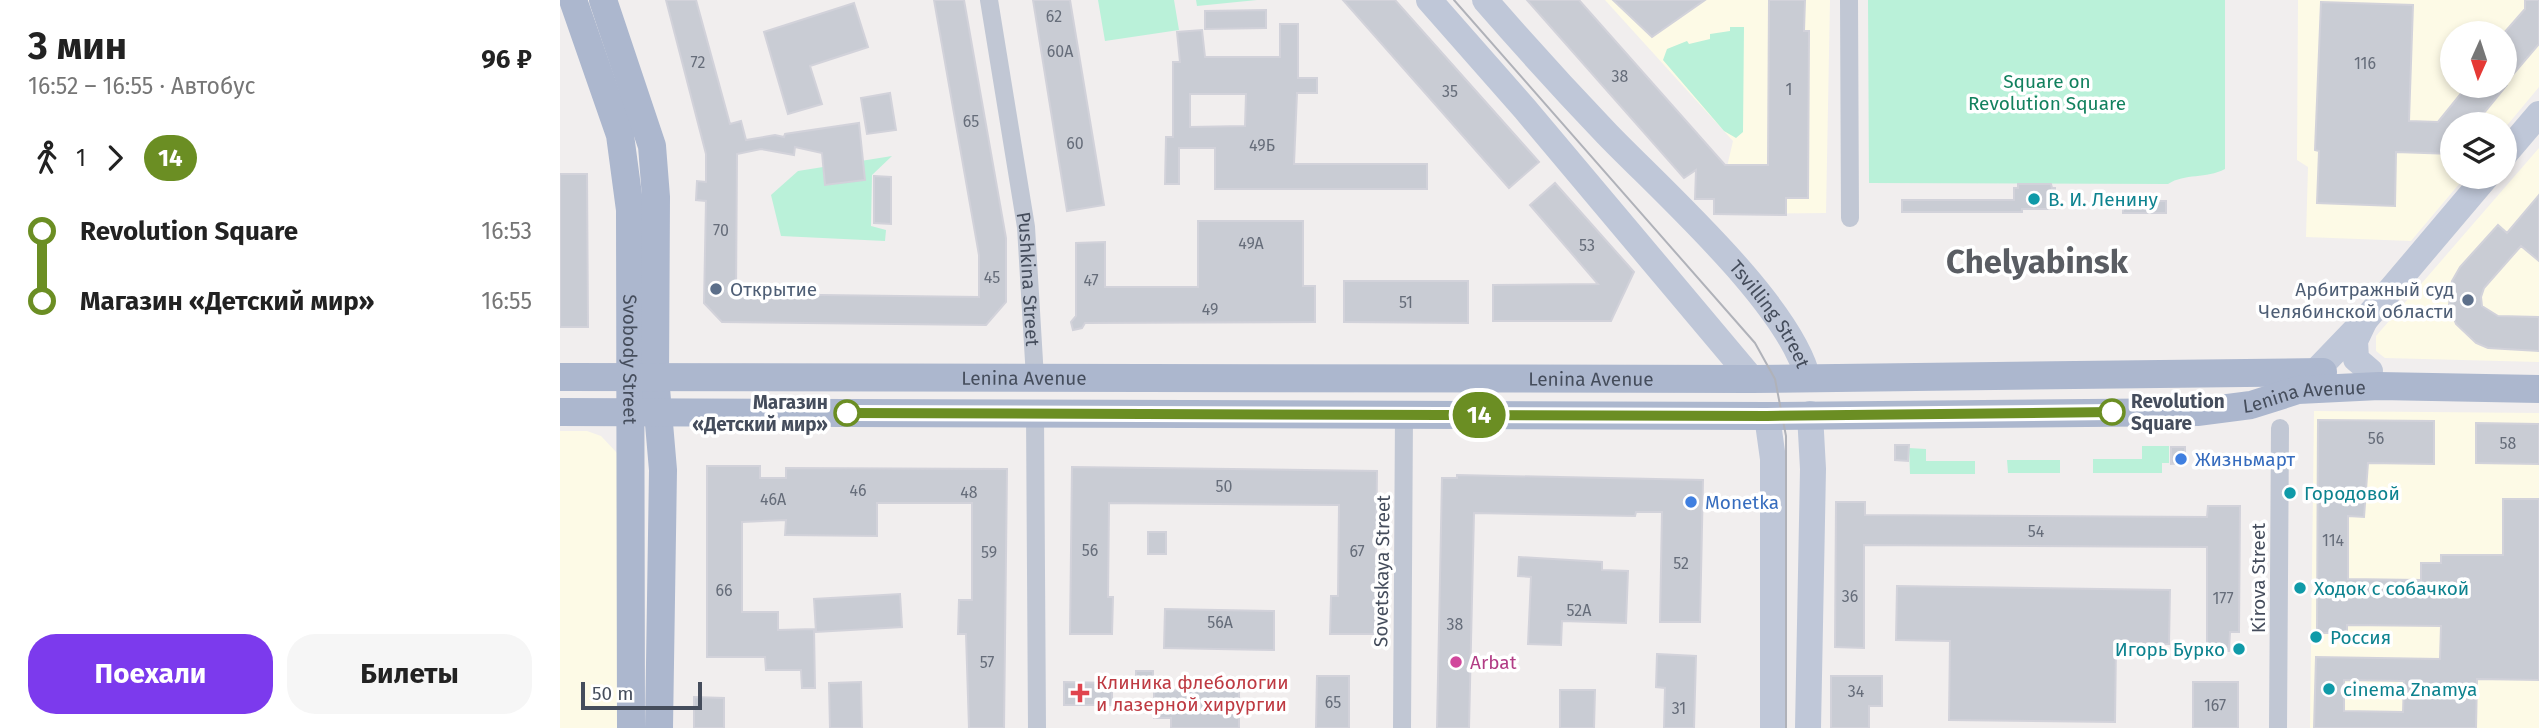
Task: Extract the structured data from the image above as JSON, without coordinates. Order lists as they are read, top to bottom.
{
  "streets": {
    "main road": [
      "Pushkina Street",
      "Tsvilling Street",
      "Svobody Street",
      "Lenina Avenue"
    ],
    "street": ["Sovetskaya Street", "Kirova Street"]
  },
  "crossings": [
    ["Pushkina Street", "Lenina Avenue"],
    ["Tsvilling Street", "Lenina Avenue"],
    ["Svobody Street", "Lenina Avenue"],
    ["Lenina Avenue", "Sovetskaya Street"]
  ],
  "districts": ["Chelyabinsk"],
  "parks": ["Square on Revolution Square"],
  "places": {
    "other": [
      "В. И. Ленину",
      "Открытие",
      "Арбитражный суд Челябинской области",
      "Revolution Square",
      "Магазин «Детский мир»",
      "Жизньмарт",
      "Городовой",
      "Monetka",
      "Ходок с собачкой",
      "Россия",
      "Игорь Бурко",
      "Arbat",
      "cinema Znamya"
    ],
    "health": ["Клиника флебологии и лазерной хирургии"]
  },
  "lines": ["bus line 14"],
  "house_numbers": [
    "62",
    "60А",
    "72",
    "116",
    "38",
    "1",
    "35",
    "65",
    "60",
    "49Б",
    "70",
    "49А",
    "53",
    "45",
    "47",
    "51",
    "49",
    "56",
    "58",
    "50",
    "46",
    "48",
    "46А",
    "54",
    "114",
    "56",
    "67",
    "59",
    "52",
    "66",
    "36",
    "177",
    "52А",
    "56А",
    "38",
    "57",
    "34",
    "65",
    "167",
    "31"
  ],
  "scale_bar": "50 m",
  "north": "bottom",
  "page": {
    "heading": ["3 мин", "16:52 – 16:55 · Автобус", "96 ₽"],
    "on_map": "14",
    "legs": ["1", "14"],
    "list": [
      {
        "name": "Revolution Square",
        "value": "16:53"
      },
      {
        "name": "Магазин «Детский мир»",
        "value": "16:55"
      }
    ],
    "buttons": ["Поехали", "Билеты"],
    "scale": "50 m"
  }
}
